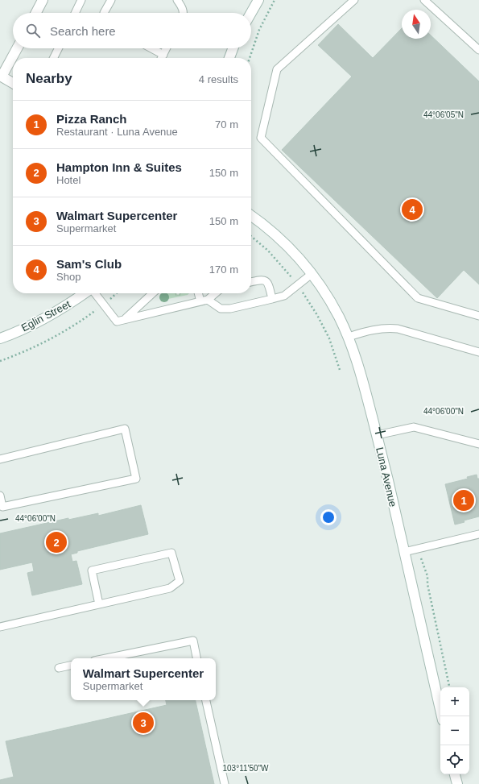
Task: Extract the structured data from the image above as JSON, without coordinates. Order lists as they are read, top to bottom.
{
  "streets": {
    "street": ["Eglin Street", "Luna Avenue"]
  },
  "north": "top",
  "page": {
    "search": "Search here",
    "heading": ["Nearby", "4 results"],
    "list": [
      {
        "mark": "1",
        "name": "Pizza Ranch",
        "note": "Restaurant · Luna Avenue",
        "value": "70 m"
      },
      {
        "mark": "2",
        "name": "Hampton Inn & Suites",
        "note": "Hotel",
        "value": "150 m"
      },
      {
        "mark": "3",
        "name": "Walmart Supercenter",
        "note": "Supermarket",
        "value": "150 m"
      },
      {
        "mark": "4",
        "name": "Sam's Club",
        "note": "Shop",
        "value": "170 m"
      }
    ],
    "pins": [
      "4",
      "1",
      "2",
      "3"
    ],
    "popup": ["Walmart Supercenter", "Supermarket"],
    "map_buttons": ["+", "−"]
  },
  "coordinates": ["44°06'05\"N", "44°06'00\"N", "103°11'50\"W"]
}
